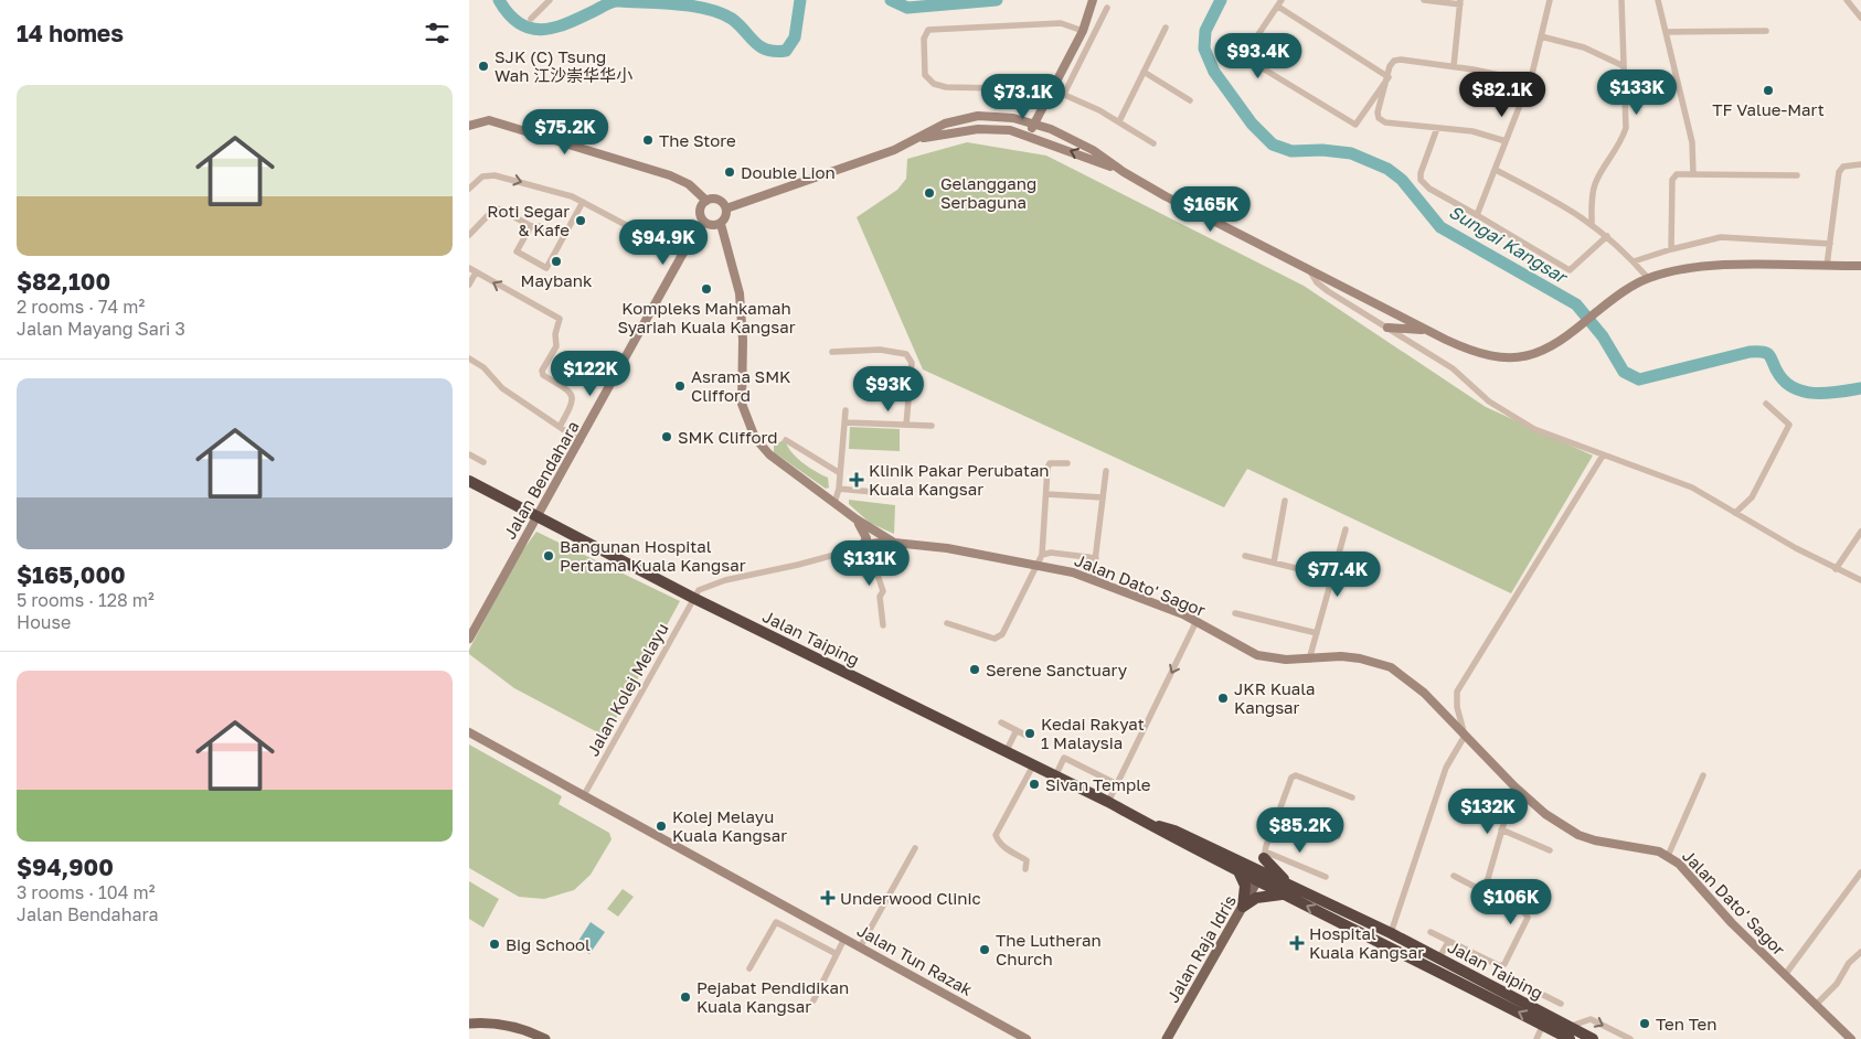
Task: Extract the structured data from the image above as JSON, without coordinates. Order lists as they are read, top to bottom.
{
  "streets": {
    "highway": ["Jalan Taiping"],
    "main road": [
      "Jalan Bendahara",
      "Jalan Dato' Sagor",
      "Jalan Raja Idris",
      "Jalan Tun Razak"
    ],
    "street": ["Jalan Kolej Melayu"]
  },
  "crossings": [
    ["Jalan Bendahara", "Jalan Dato' Sagor"],
    ["Jalan Bendahara", "Jalan Taiping"],
    ["Jalan Taiping", "Jalan Kolej Melayu"],
    ["Jalan Taiping", "Jalan Raja Idris"],
    ["Jalan Kolej Melayu", "Jalan Tun Razak"]
  ],
  "water": ["Sungai Kangsar"],
  "places": {
    "other": [
      "SJK (C) Tsung Wah 江沙崇华华小",
      "TF Value-Mart",
      "The Store",
      "Double Lion",
      "Gelanggang Serbaguna",
      "Roti Segar & Kafe",
      "Maybank",
      "Kompleks Mahkamah Syariah Kuala Kangsar",
      "Asrama SMK Clifford",
      "SMK Clifford",
      "Bangunan Hospital Pertama Kuala Kangsar",
      "Serene Sanctuary",
      "JKR Kuala Kangsar",
      "Kedai Rakyat 1 Malaysia",
      "Sivan Temple",
      "Kolej Melayu Kuala Kangsar",
      "Big School",
      "The Lutheran Church",
      "Pejabat Pendidikan Kuala Kangsar",
      "Ten Ten"
    ],
    "health": ["Klinik Pakar Perubatan Kuala Kangsar", "Underwood Clinic", "Hospital Kuala Kangsar"]
  },
  "page": {
    "heading": "14 homes",
    "price": [
      "$93.4K",
      "$133K",
      "$82.1K",
      "$73.1K",
      "$75.2K",
      "$165K",
      "$94.9K",
      "$122K",
      "$93K",
      "$131K",
      "$77.4K",
      "$132K",
      "$85.2K",
      "$106K"
    ],
    "list": [
      {
        "name": "$82,100",
        "note": "2 rooms · 74 m² · Jalan Mayang Sari 3"
      },
      {
        "name": "$165,000",
        "note": "5 rooms · 128 m² · House"
      },
      {
        "name": "$94,900",
        "note": "3 rooms · 104 m² · Jalan Bendahara"
      }
    ]
  }
}
